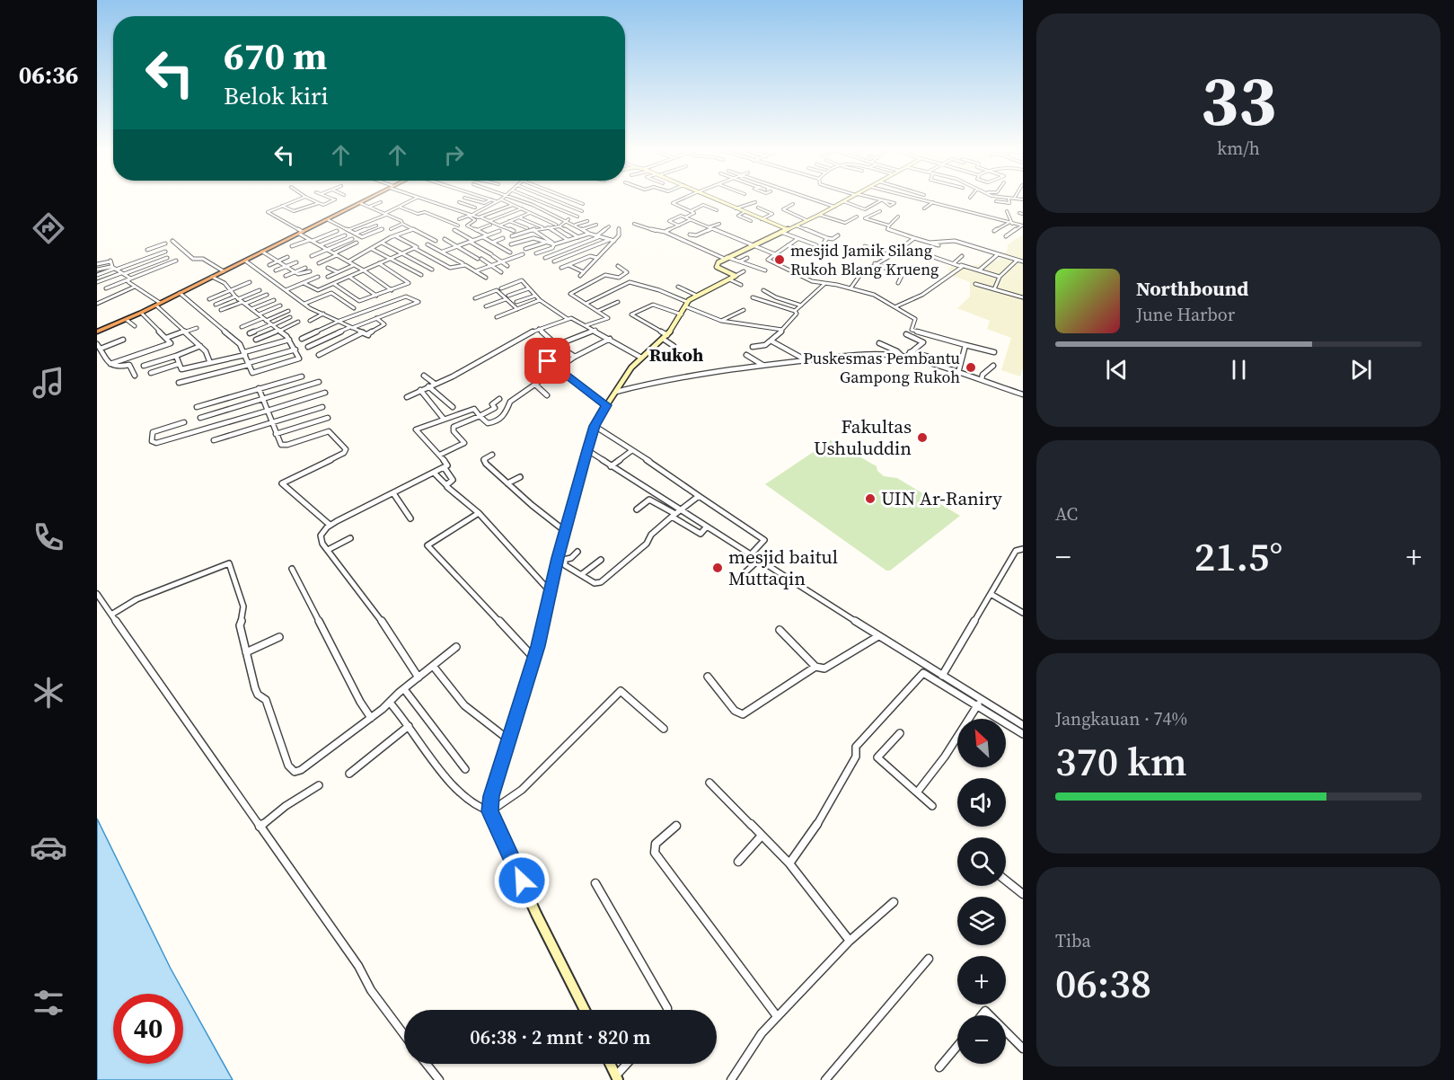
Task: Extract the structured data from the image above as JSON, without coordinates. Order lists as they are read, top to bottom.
{
  "districts": ["Rukoh"],
  "places": [
    "mesjid Jamik Silang Rukoh Blang Krueng",
    "Puskesmas Pembantu Gampong Rukoh",
    "Fakultas Ushuluddin",
    "UIN Ar-Raniry",
    "mesjid baitul Muttaqin"
  ],
  "north": "top left",
  "page": {
    "tabs": "06:36",
    "tile": [
      ["33", "km/h"],
      "AC",
      ["Jangkauan · 74%", "370 km"],
      ["Tiba", "06:38"]
    ],
    "turn": ["670 m", "Belok kiri"],
    "song": ["Northbound", "June Harbor"],
    "heat": ["−", "21.5°", "+"],
    "map_buttons": ["+", "−"],
    "limit": "40",
    "trip": "06:38 · 2 mnt · 820 m"
  }
}
